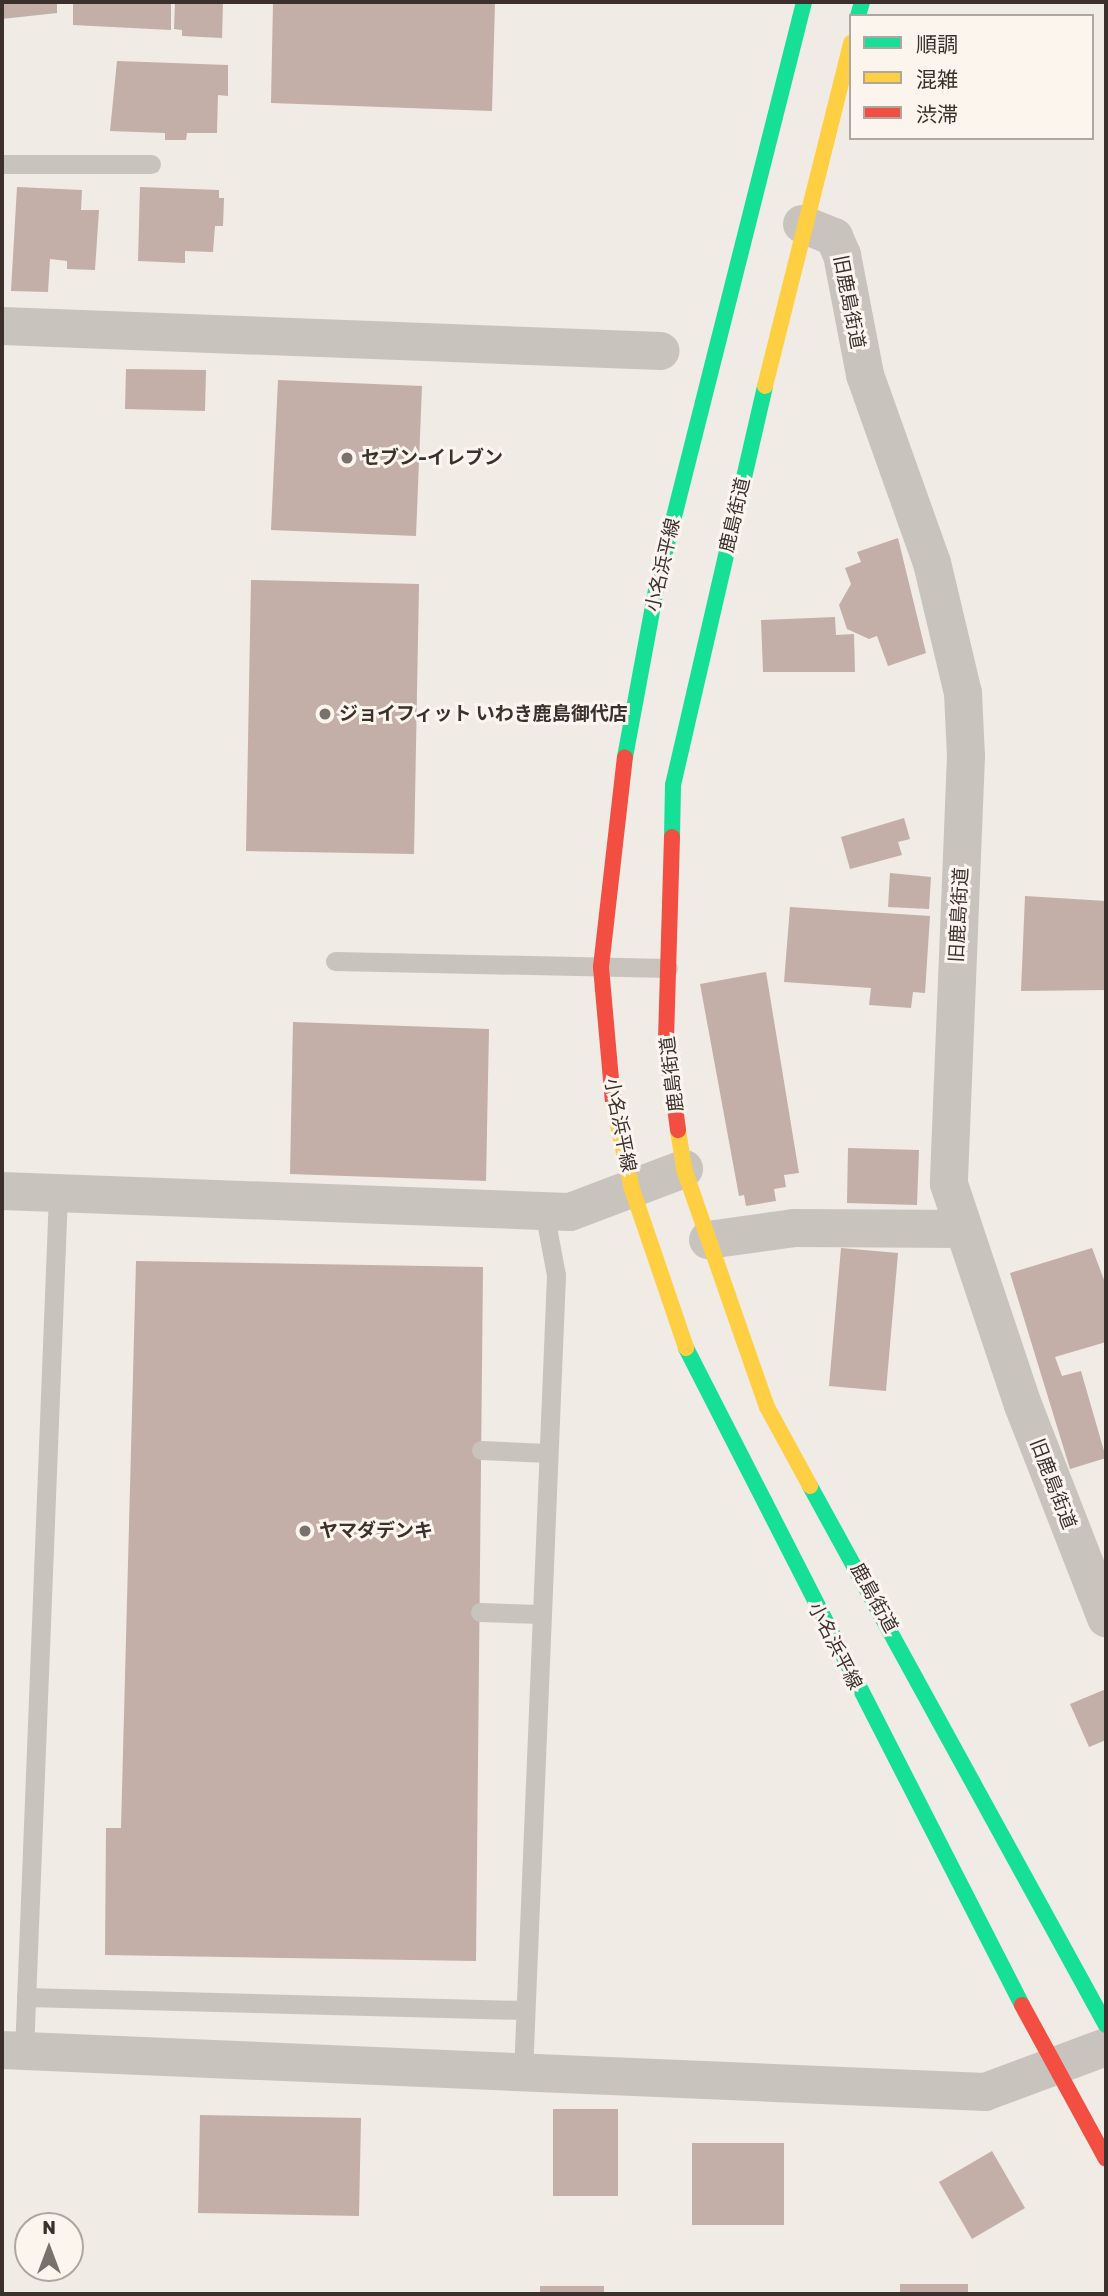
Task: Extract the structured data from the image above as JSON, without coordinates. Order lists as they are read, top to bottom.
{
  "streets": {
    "main road": ["鹿島街道", "小名浜平線"],
    "street": ["旧鹿島街道"]
  },
  "crossings": [
    ["旧鹿島街道", "鹿島街道"]
  ],
  "places": ["セブン-イレブン", "ジョイフィット いわき鹿島御代店", "ヤマダデンキ"],
  "legend": ["順調", "混雑", "渋滞"],
  "north": "top"
}
